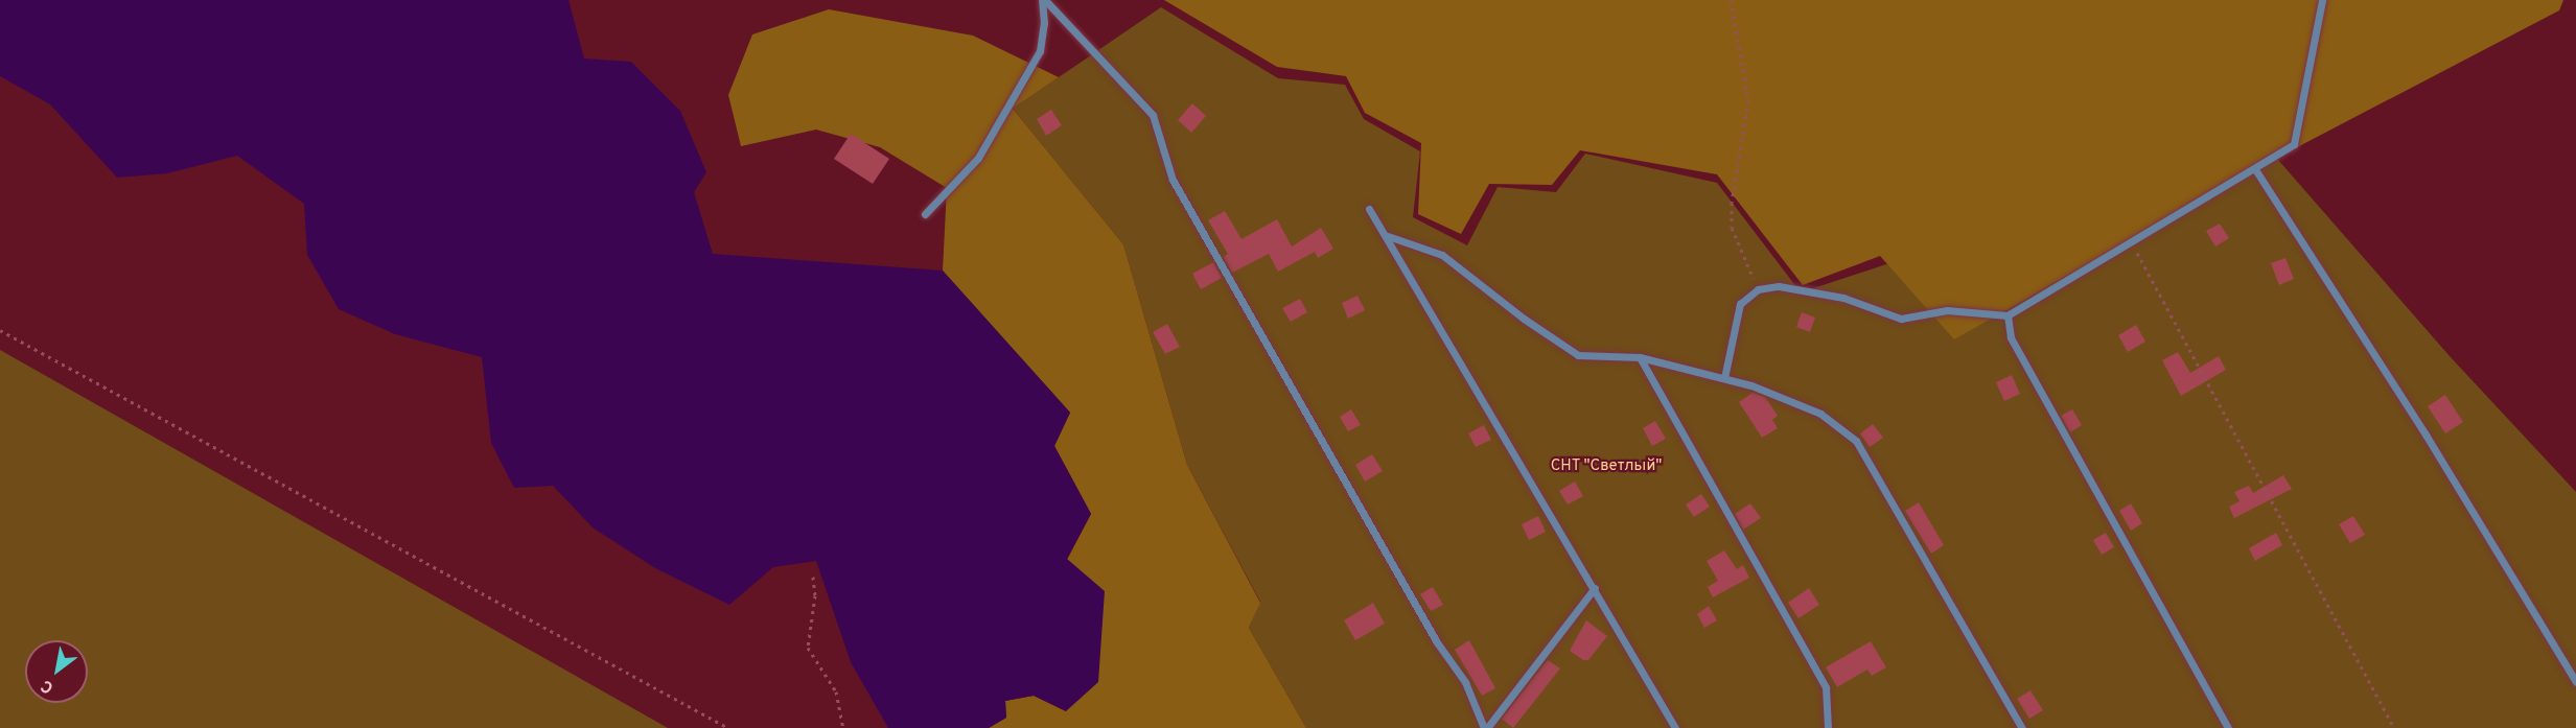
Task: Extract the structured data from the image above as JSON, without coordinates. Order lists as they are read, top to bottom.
{
  "parks": ["СНТ \"Светлый\""],
  "north": "bottom left"
}
